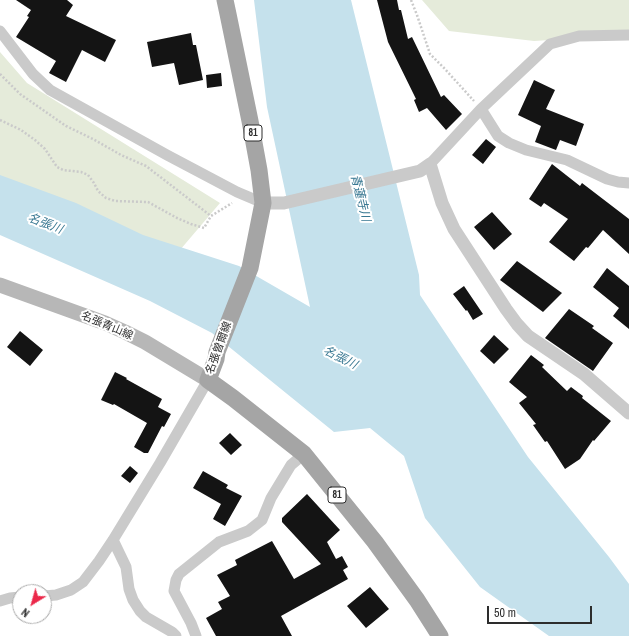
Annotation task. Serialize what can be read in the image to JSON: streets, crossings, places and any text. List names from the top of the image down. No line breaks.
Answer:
{"streets":{"main road":["81","名張青山線","名張曽爾線"]},"crossings":[["名張青山線","名張曽爾線"]],"water":["青蓮寺川","名張川"],"scale_bar":"50 m","north":"bottom left"}
